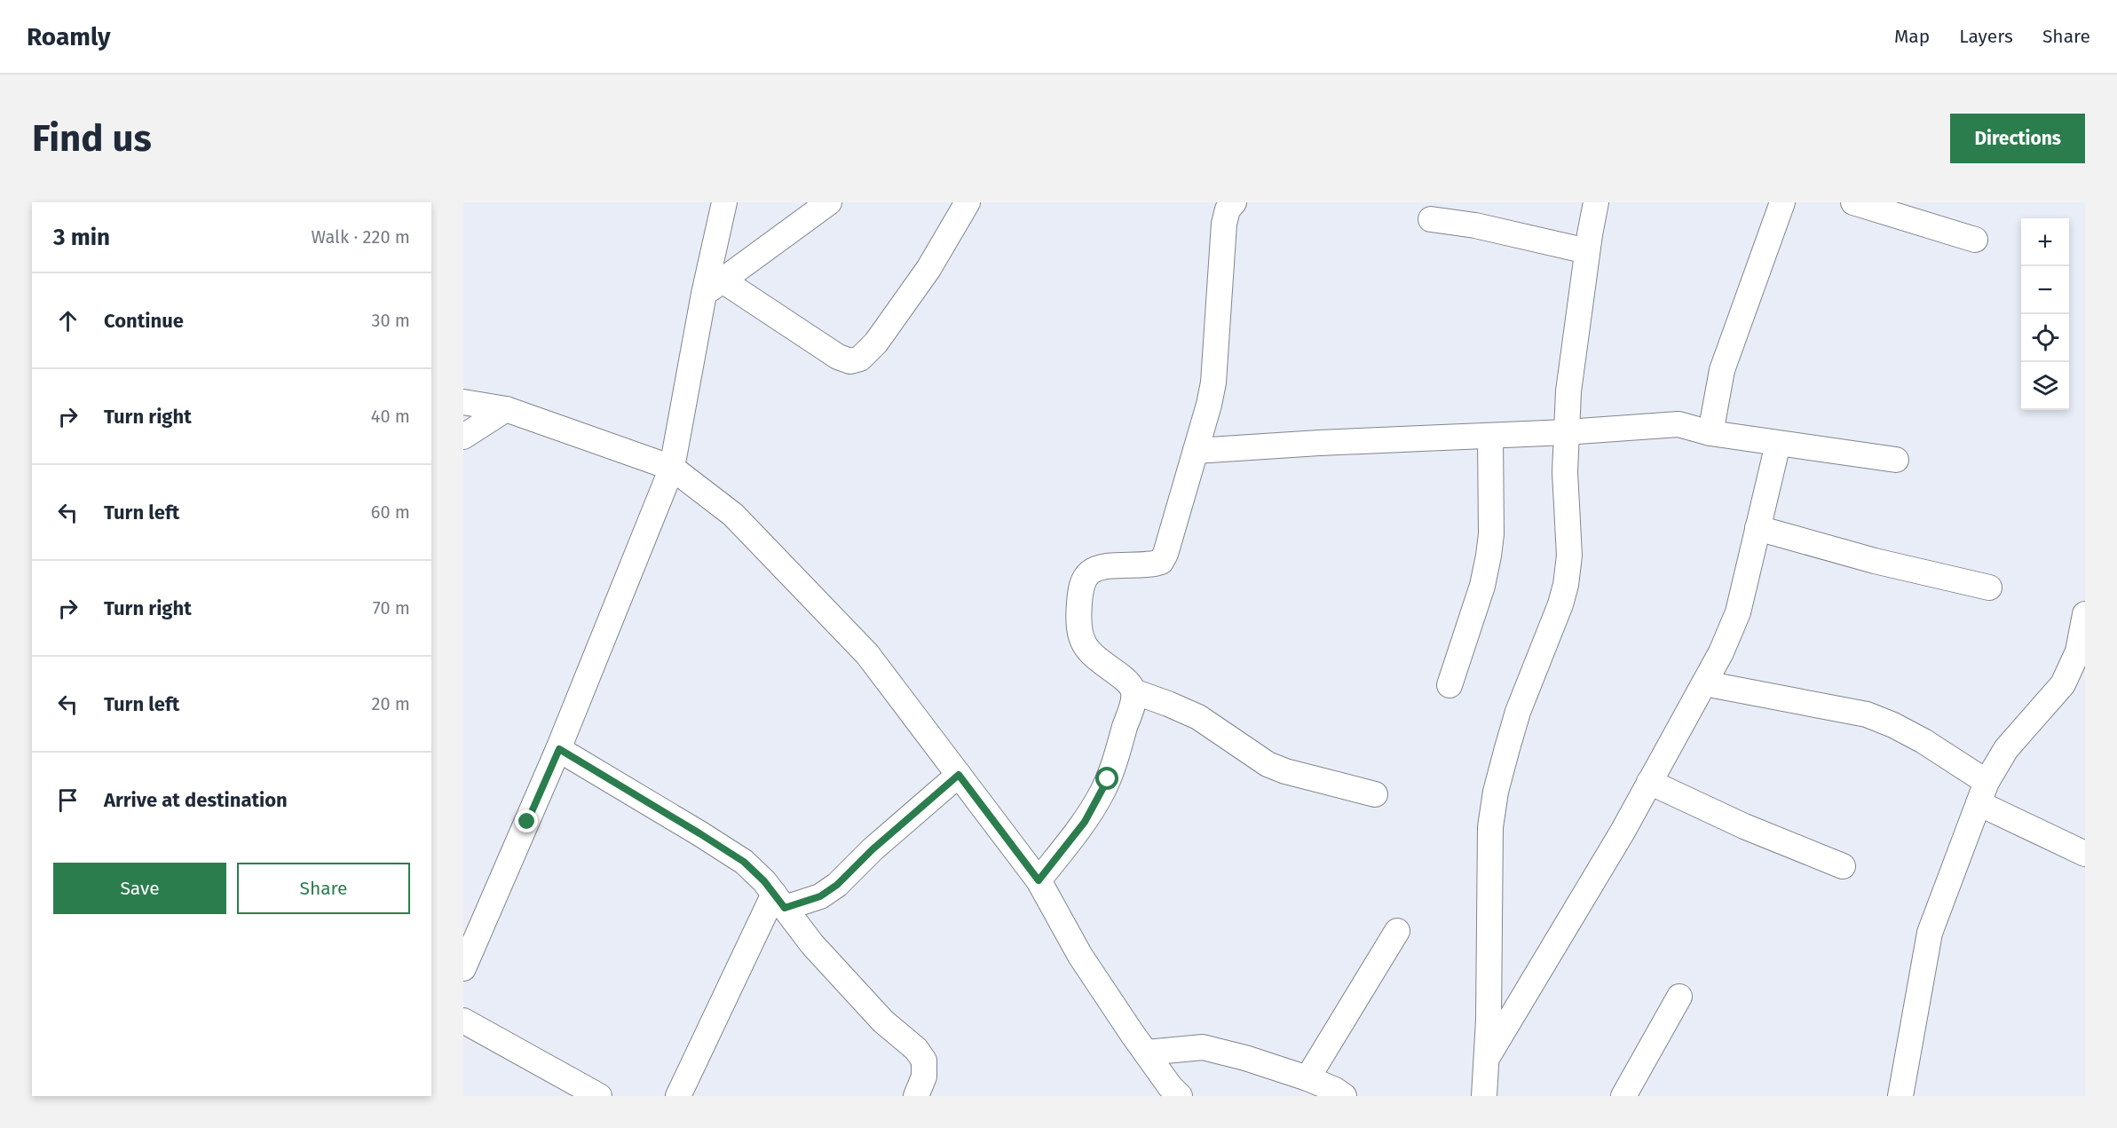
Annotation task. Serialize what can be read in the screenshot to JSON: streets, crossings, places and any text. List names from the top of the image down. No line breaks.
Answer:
{"page":{"header":"Roamly","nav":["Map","Layers","Share"],"buttons":["Directions",["Save","Share"]],"title":"Find us","heading":["3 min","Walk · 220 m"],"map_buttons":["+","−"],"list":[["Continue","30 m"],["Turn right","40 m"],["Turn left","60 m"],["Turn right","70 m"],["Turn left","20 m"],"Arrive at destination"]}}
